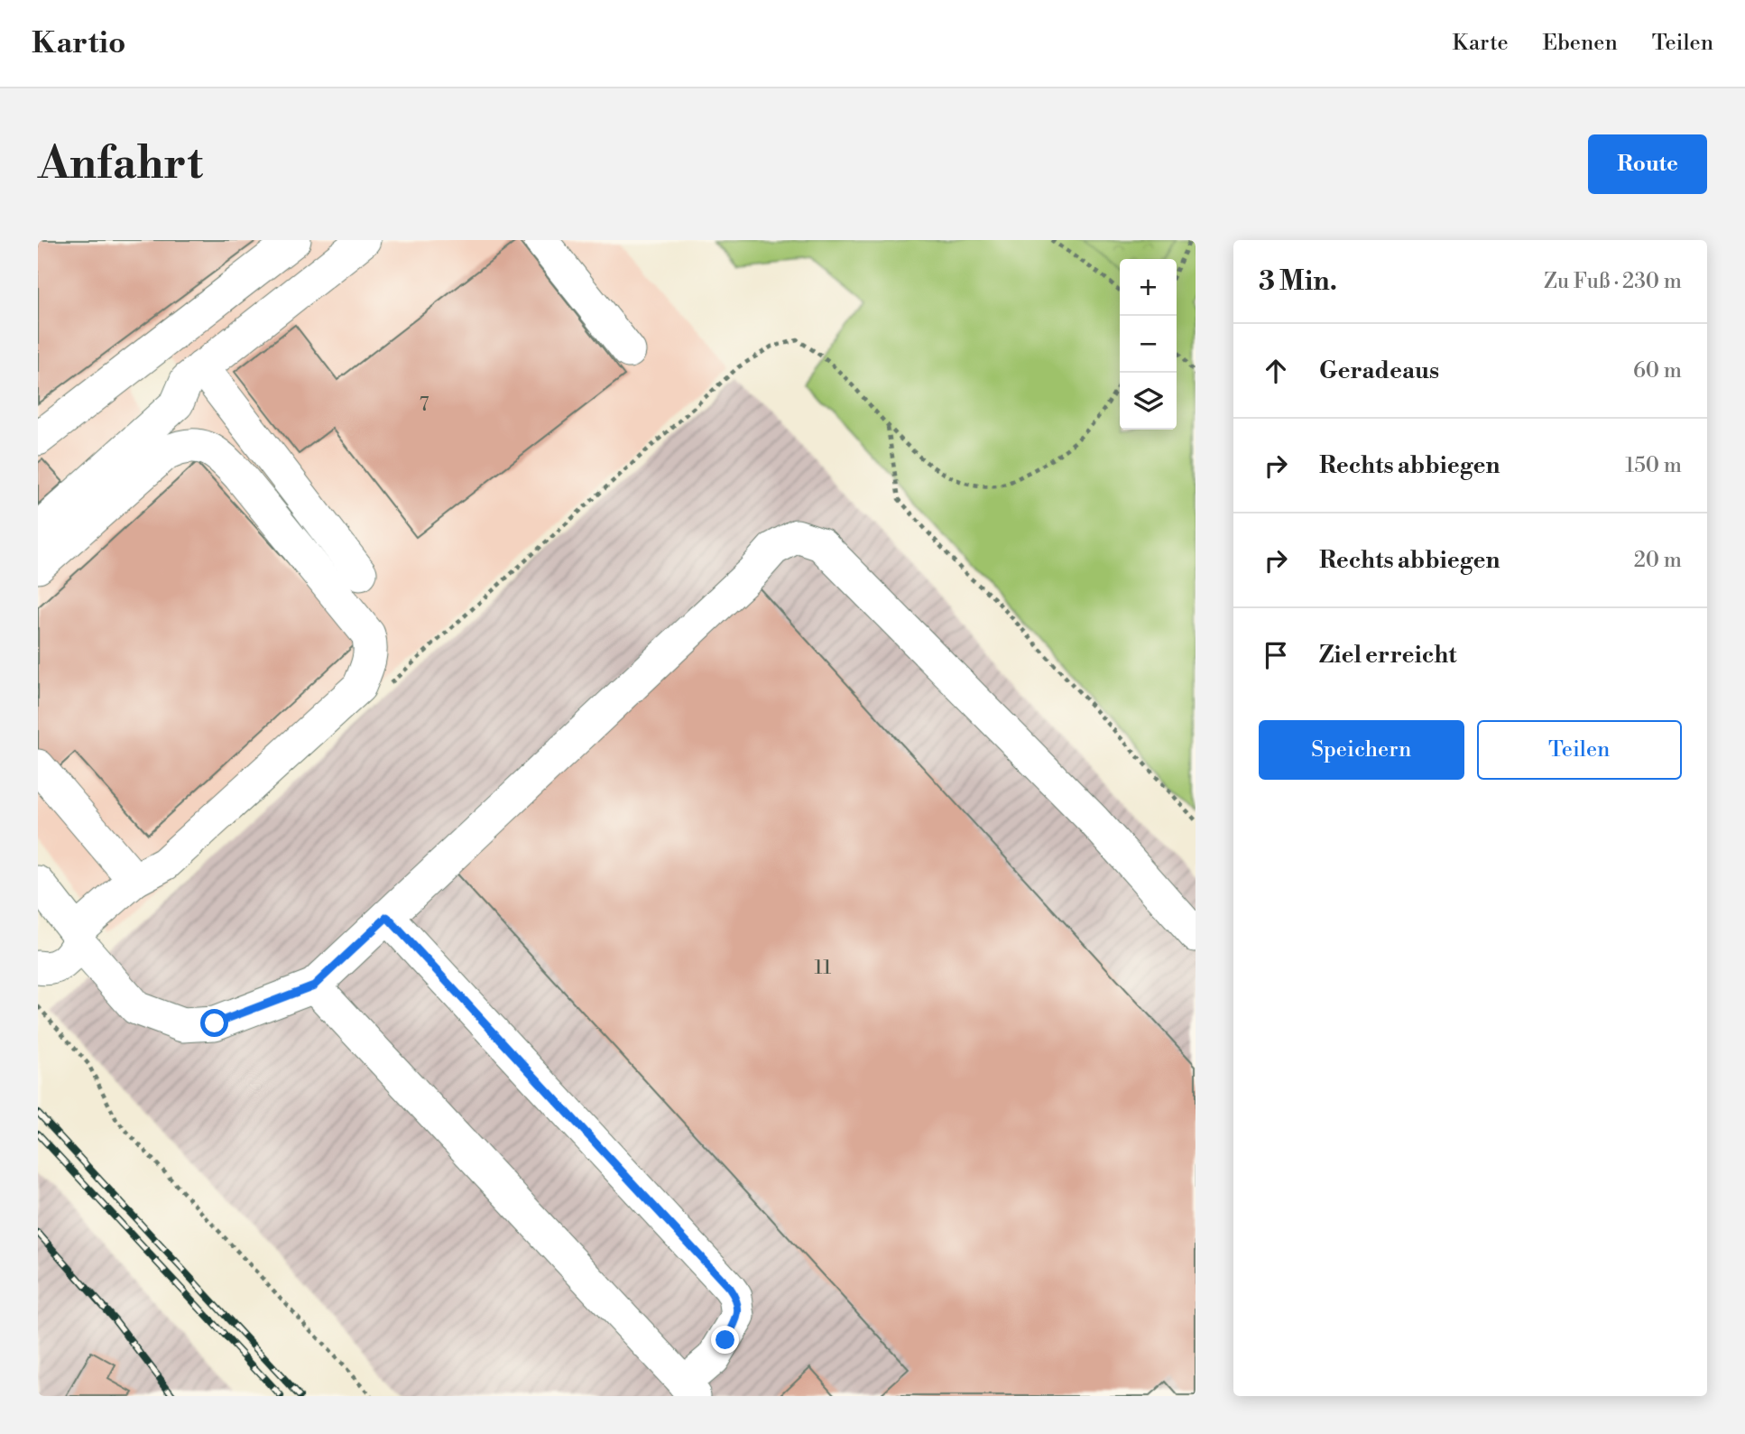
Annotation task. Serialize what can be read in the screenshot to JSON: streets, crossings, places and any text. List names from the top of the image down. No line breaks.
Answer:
{"house_numbers":["7","11"],"page":{"header":"Kartio","nav":["Karte","Ebenen","Teilen"],"buttons":["Route",["Speichern","Teilen"]],"title":"Anfahrt","heading":["3 Min.","Zu Fuß · 230 m"],"map_buttons":["+","−"],"list":[["Geradeaus","60 m"],["Rechts abbiegen","150 m"],["Rechts abbiegen","20 m"],"Ziel erreicht"]}}
